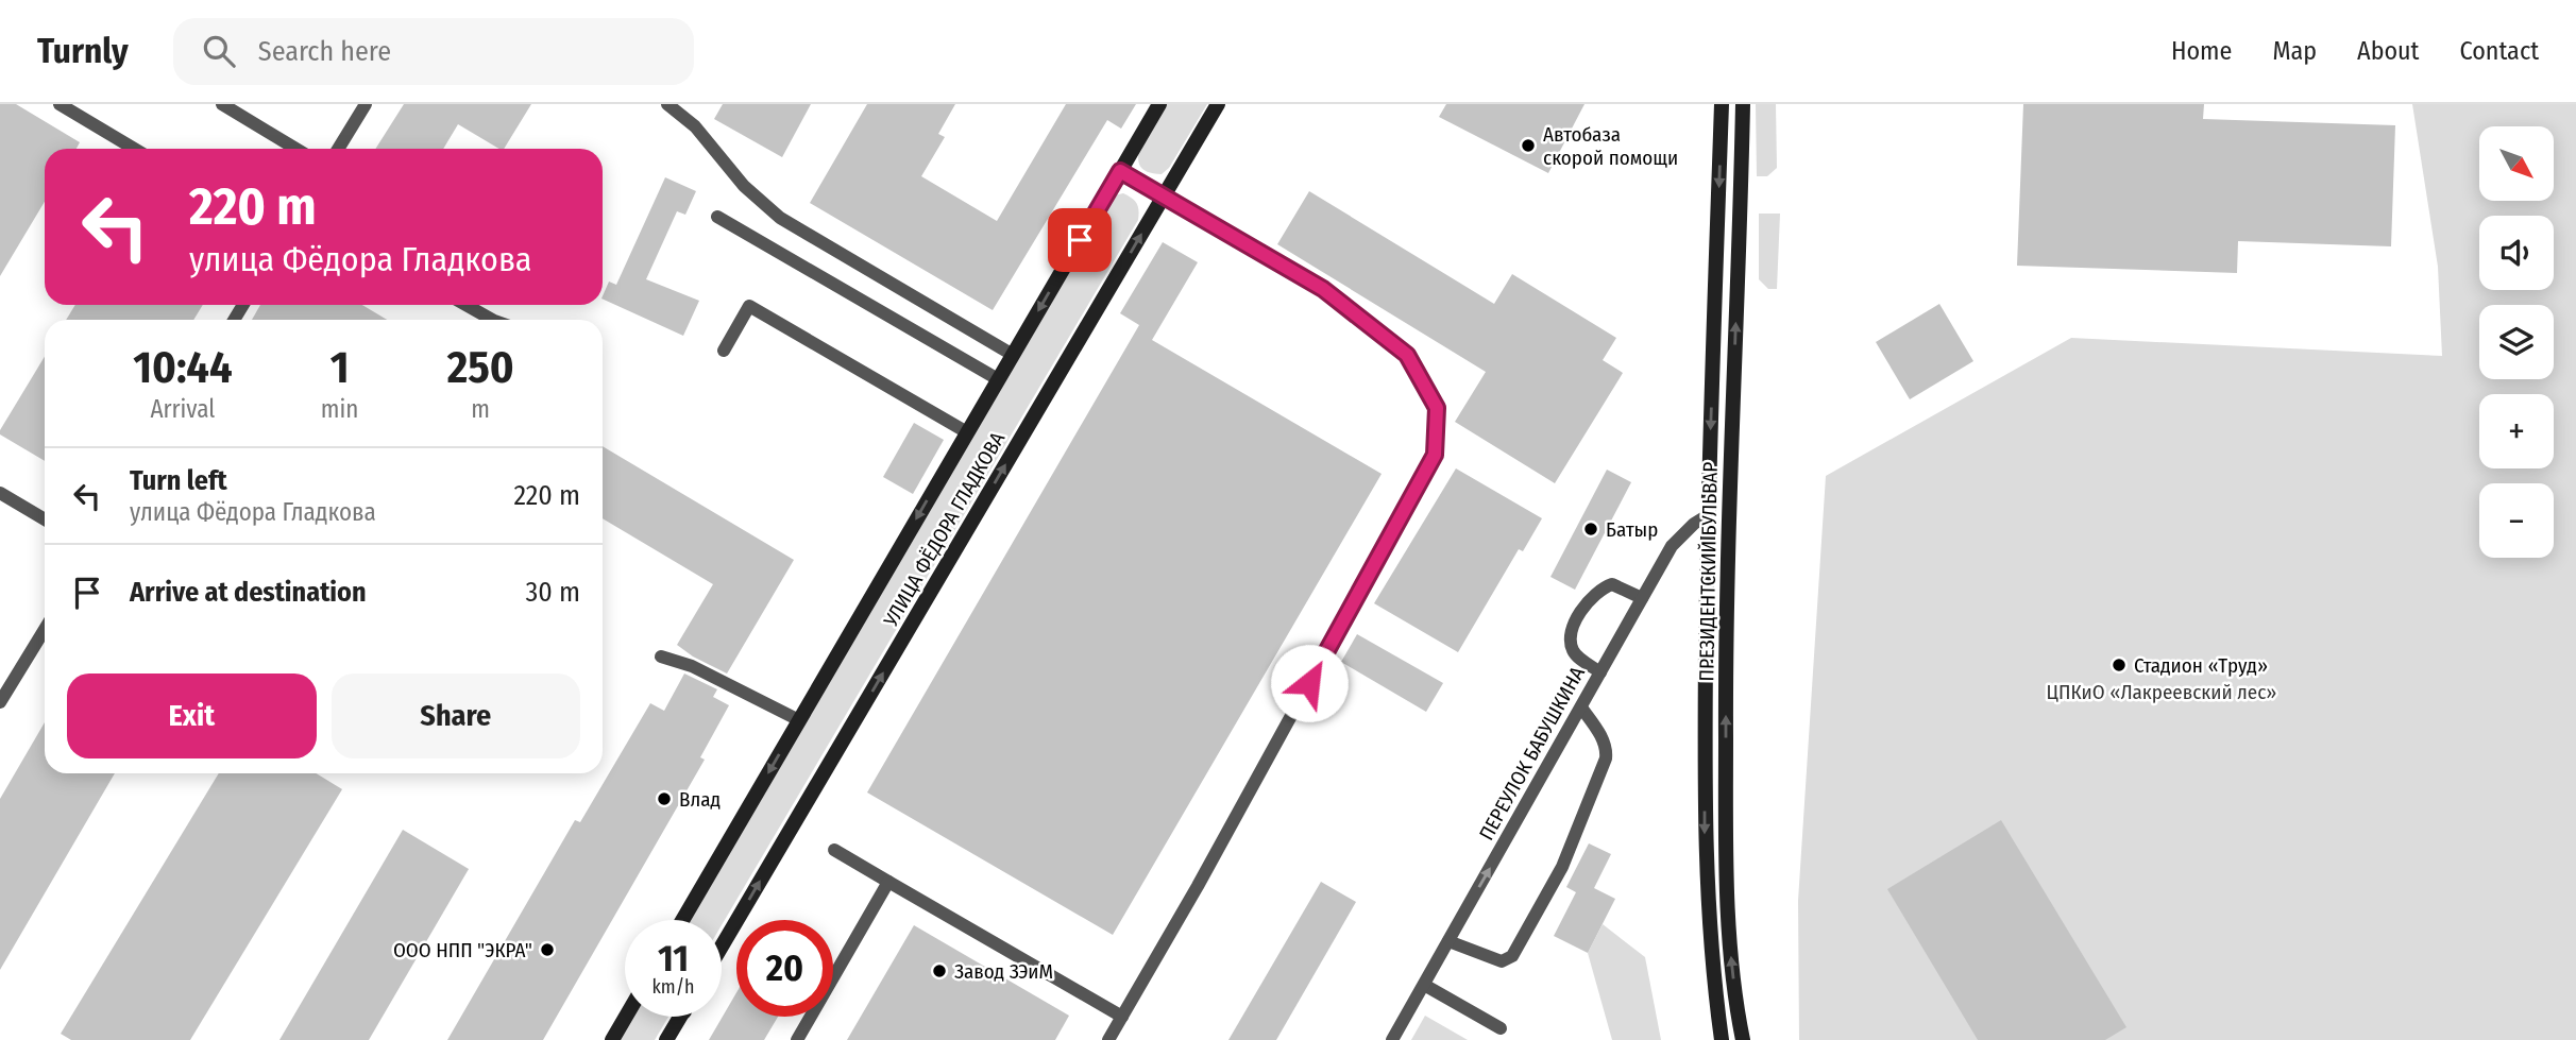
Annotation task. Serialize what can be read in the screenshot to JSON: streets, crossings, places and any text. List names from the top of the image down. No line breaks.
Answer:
{"streets":{"main road":["УЛИЦА ФЁДОРА ГЛАДКОВА","ПРЕЗИДЕНТСКИЙ БУЛЬВАР","ПЕРЕУЛОК БАБУШКИНА"]},"crossings":[["ПРЕЗИДЕНТСКИЙ БУЛЬВАР","ПЕРЕУЛОК БАБУШКИНА"]],"one_way":["ПЕРЕУЛОК БАБУШКИНА"],"parks":["ЦПКиО «Лакреевский лес»"],"places":["Автобаза скорой помощи","Батыр","Стадион «Труд»","Влад","ООО НПП \"ЭКРА\"","Завод ЗЭиМ"],"north":"bottom right","page":{"header":"Turnly","search":"Search here","nav":["Home","Map","About","Contact"],"map_buttons":["+","−"],"turn":["220 m","улица Фёдора Гладкова"],"eta":["10:44","Arrival","1","min","250","m"],"list":[{"name":"Turn left","note":"улица Фёдора Гладкова","value":"220 m"},{"name":"Arrive at destination","value":"30 m"}],"buttons":["Exit","Share"],"speed":"11 km/h","limit":"20"}}
